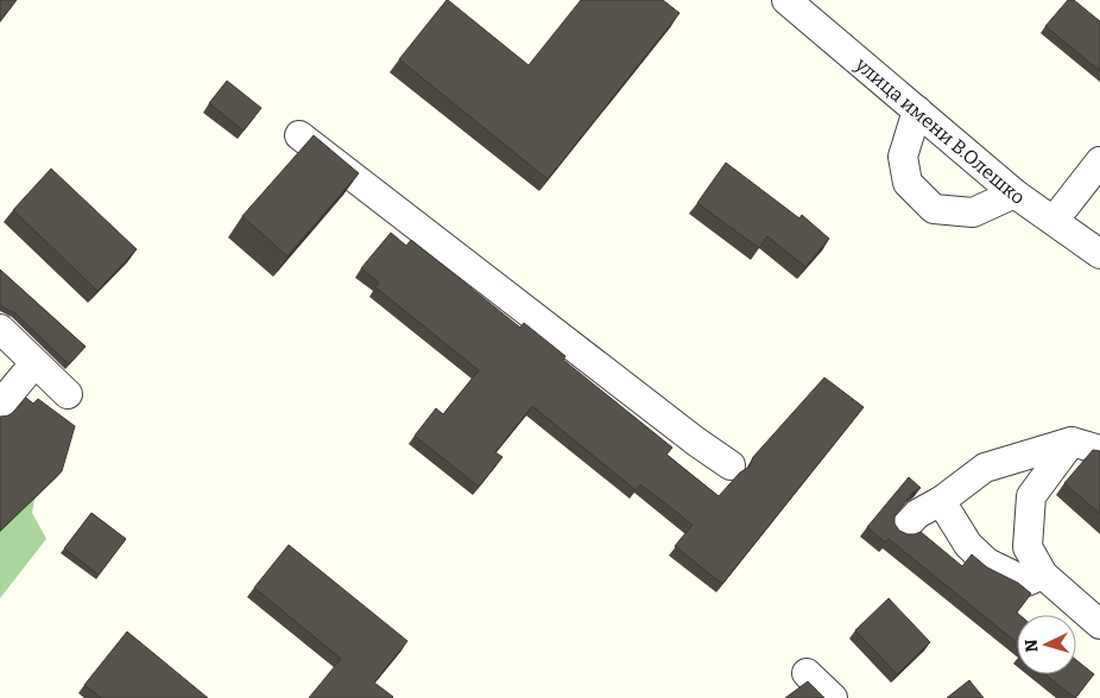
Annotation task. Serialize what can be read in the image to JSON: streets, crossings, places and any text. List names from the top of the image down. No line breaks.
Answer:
{"streets":{"street":["улица имени В.Олешко"]},"north":"left"}
